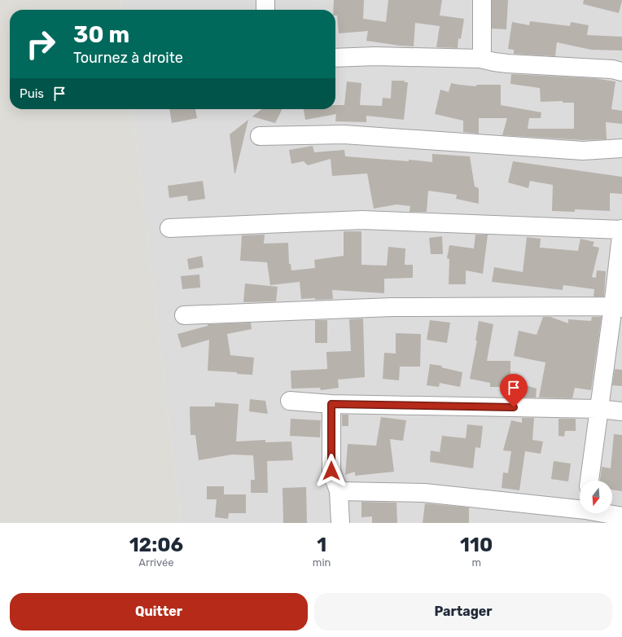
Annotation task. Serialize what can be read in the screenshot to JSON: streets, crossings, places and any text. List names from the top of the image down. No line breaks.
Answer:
{"north":"bottom","page":{"turn":["30 m","Tournez à droite"],"then":"Puis","eta":["12:06","Arrivée","1","min","110","m"],"buttons":["Quitter","Partager"]}}
